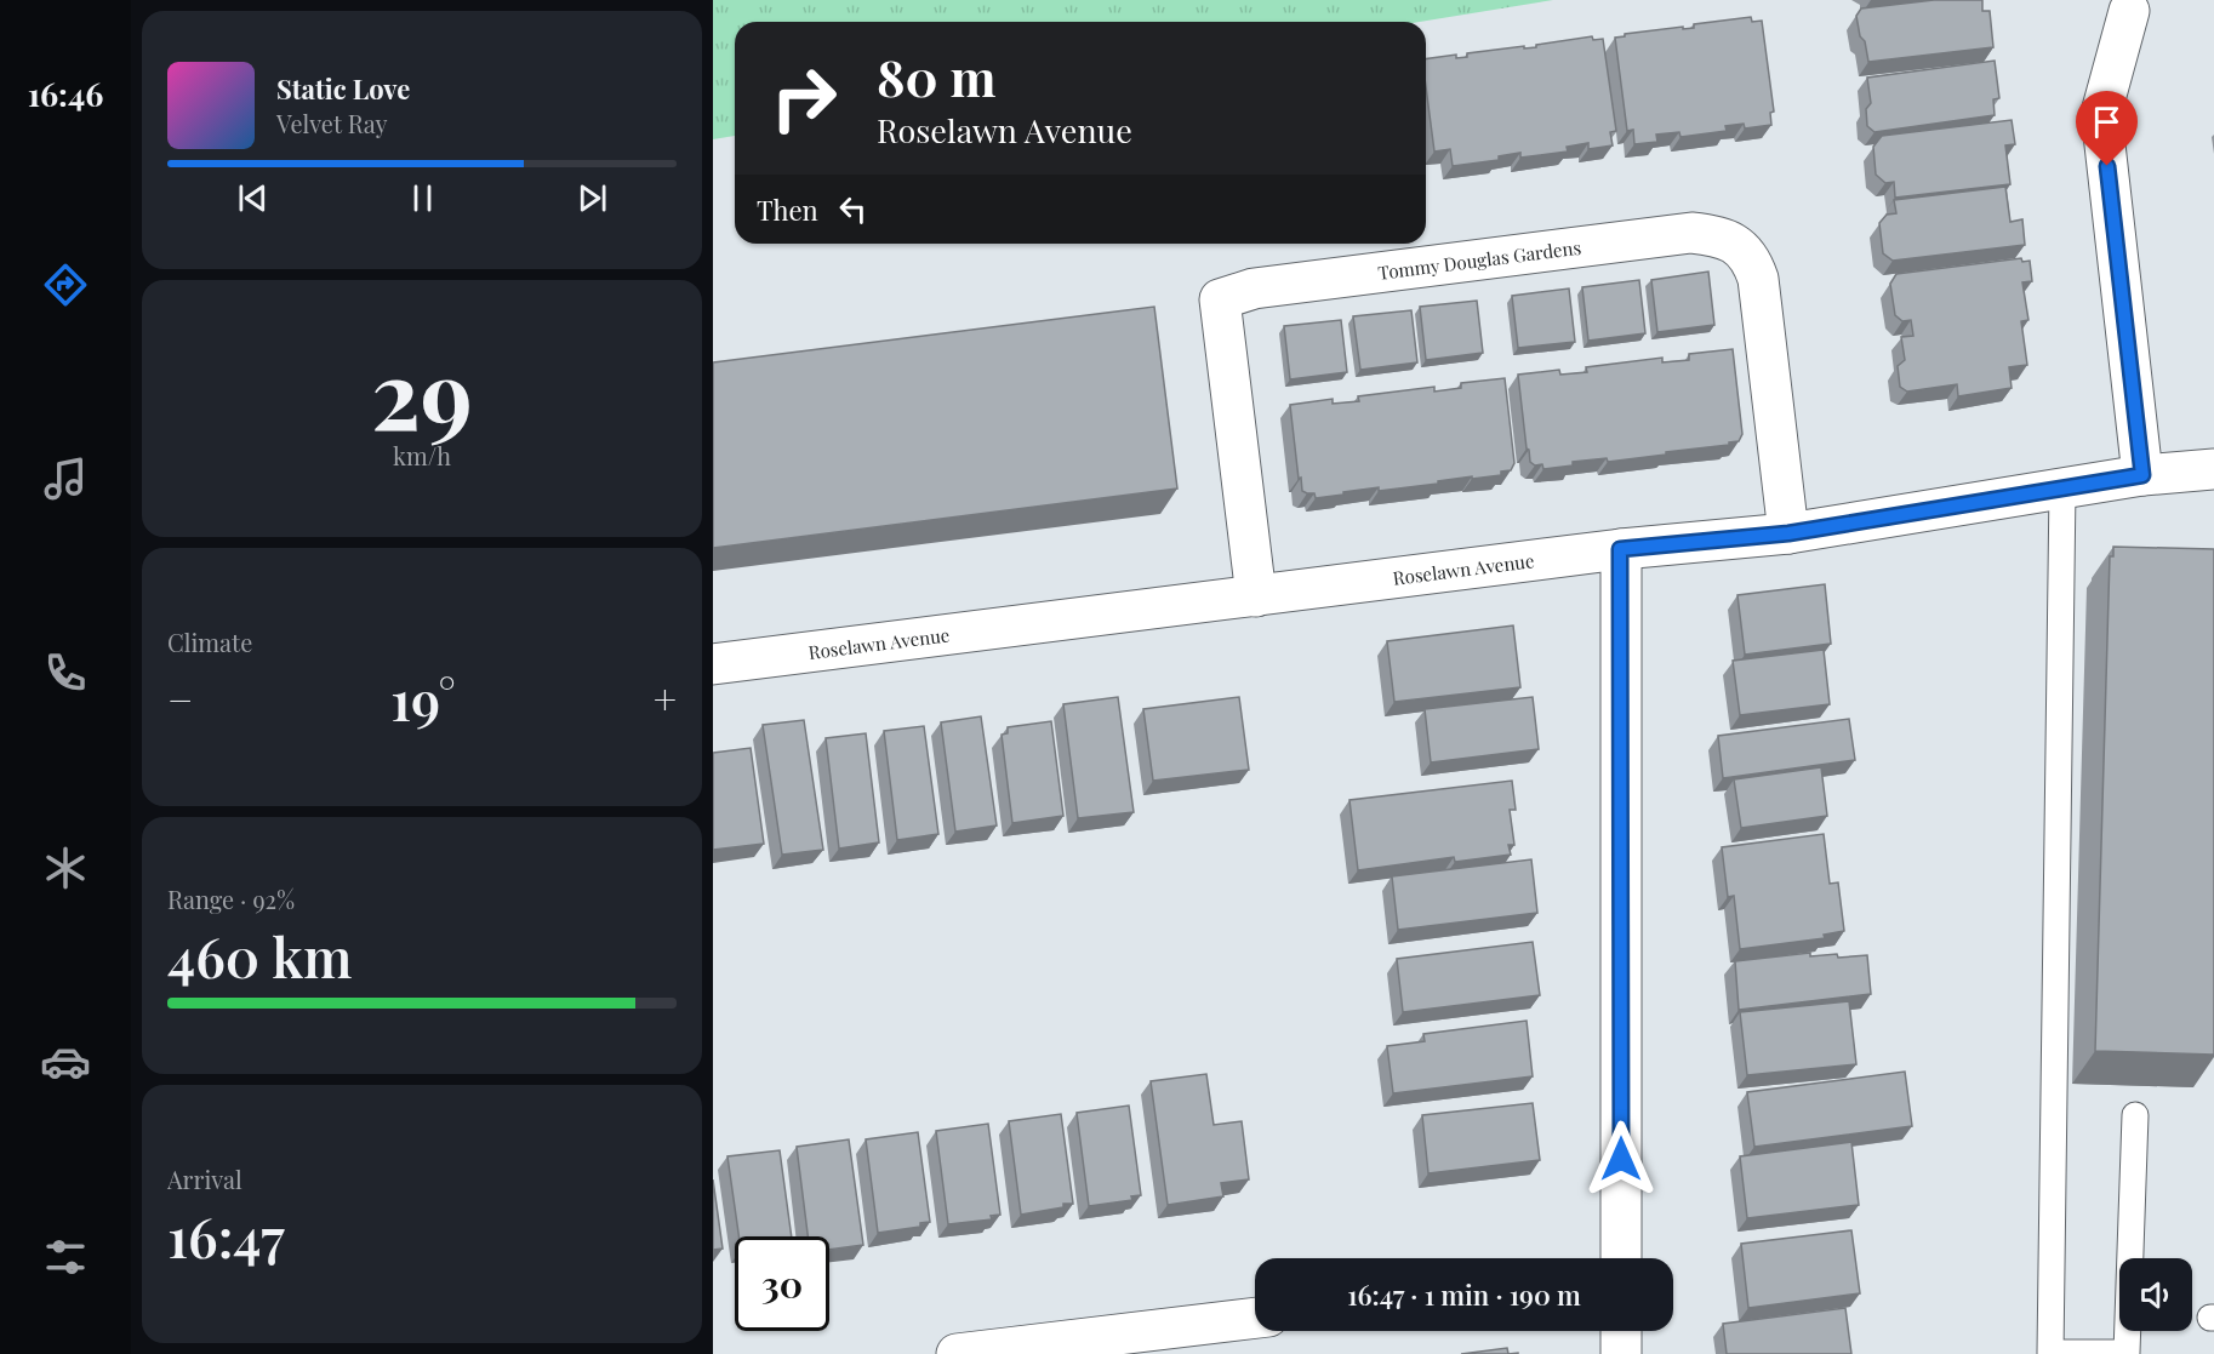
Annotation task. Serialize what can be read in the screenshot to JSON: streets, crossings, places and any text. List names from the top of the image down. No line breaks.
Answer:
{"streets":{"street":["Tommy Douglas Gardens","Roselawn Avenue"]},"crossings":[["Tommy Douglas Gardens","Roselawn Avenue"]],"page":{"tabs":"16:46","turn":["80 m","Roselawn Avenue"],"song":["Static Love","Velvet Ray"],"then":"Then","tile":[["29","km/h"],"Climate",["Range · 92%","460 km"],["Arrival","16:47"]],"heat":["−","19°","+"],"limit":"30","trip":"16:47 · 1 min · 190 m"}}
